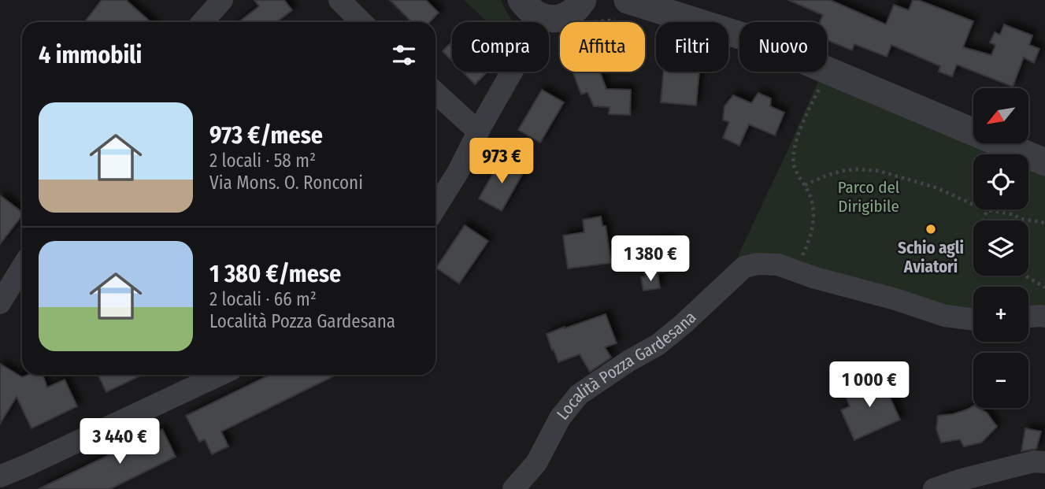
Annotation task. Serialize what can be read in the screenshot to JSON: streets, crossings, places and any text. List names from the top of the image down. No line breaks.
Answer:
{"streets":{"street":["Località Pozza Gardesana"]},"parks":["Parco del Dirigibile"],"places":["Schio agli Aviatori"],"north":"bottom left","page":{"chip":["Compra","Affitta","Filtri","Nuovo"],"heading":"4 immobili","map_buttons":["+","−"],"list":[{"name":"973 €/mese","note":"2 locali · 58 m² · Via Mons. O. Ronconi"},{"name":"1 380 €/mese","note":"2 locali · 66 m² · Località Pozza Gardesana"}],"price":["973 €","1 380 €","1 000 €","3 440 €"]}}
